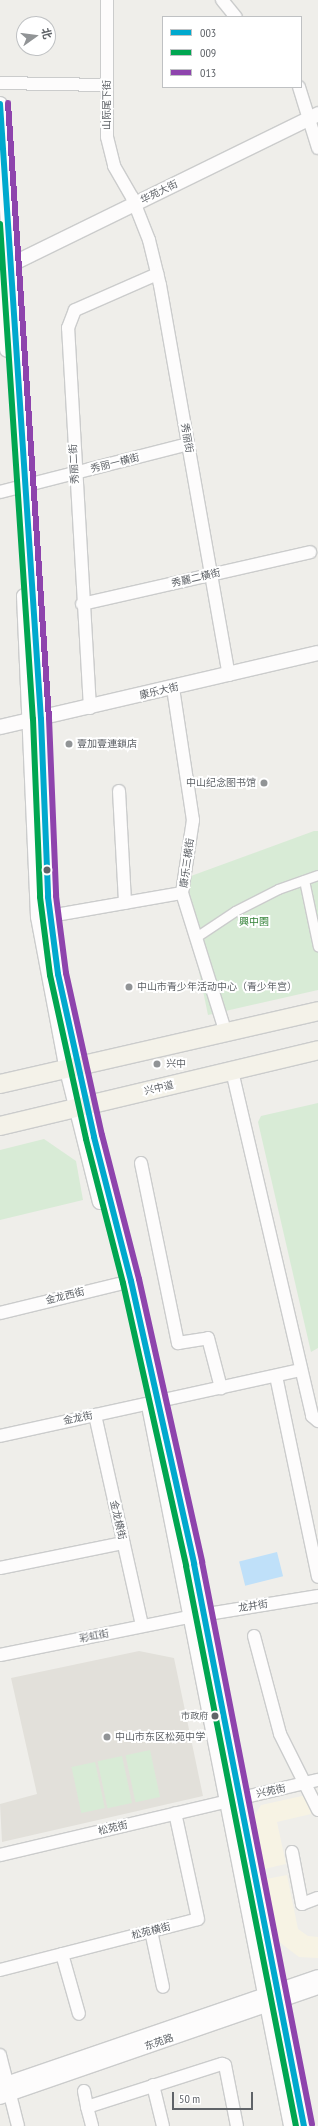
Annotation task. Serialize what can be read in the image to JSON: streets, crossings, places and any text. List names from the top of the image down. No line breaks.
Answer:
{"streets":{"main road":["兴中道"],"street":["山际尾下街","华苑大街","秀丽街","秀丽一横街","秀丽二街","秀麗二橫街","康乐大街","康乐三横街","金龙西街","金龙街","金龙横街","龙井街","彩虹街","兴苑街","松苑街","松苑横街","东苑路"]},"crossings":[["山际尾下街","华苑大街"],["山际尾下街","秀丽街"],["华苑大街","秀丽街"],["秀丽街","秀丽一横街"],["秀丽街","秀丽二街"],["秀丽街","秀麗二橫街"],["秀丽街","康乐大街"],["秀丽一横街","秀丽二街"],["秀丽二街","秀麗二橫街"],["秀丽二街","康乐大街"],["康乐大街","康乐三横街"],["金龙街","金龙横街"],["金龙横街","彩虹街"],["龙井街","彩虹街"],["兴苑街","松苑街"],["松苑街","松苑横街"]],"parks":["興中園"],"places":["壹加壹連鎖店","中山纪念图书馆","中山市青少年活动中心（青少年宫）","兴中","市政府","中山市东区松苑中学"],"lines":["transit line 013","transit line 003","transit line 009"],"legend":["003","009","013"],"scale_bar":"50 m","north":"right"}
